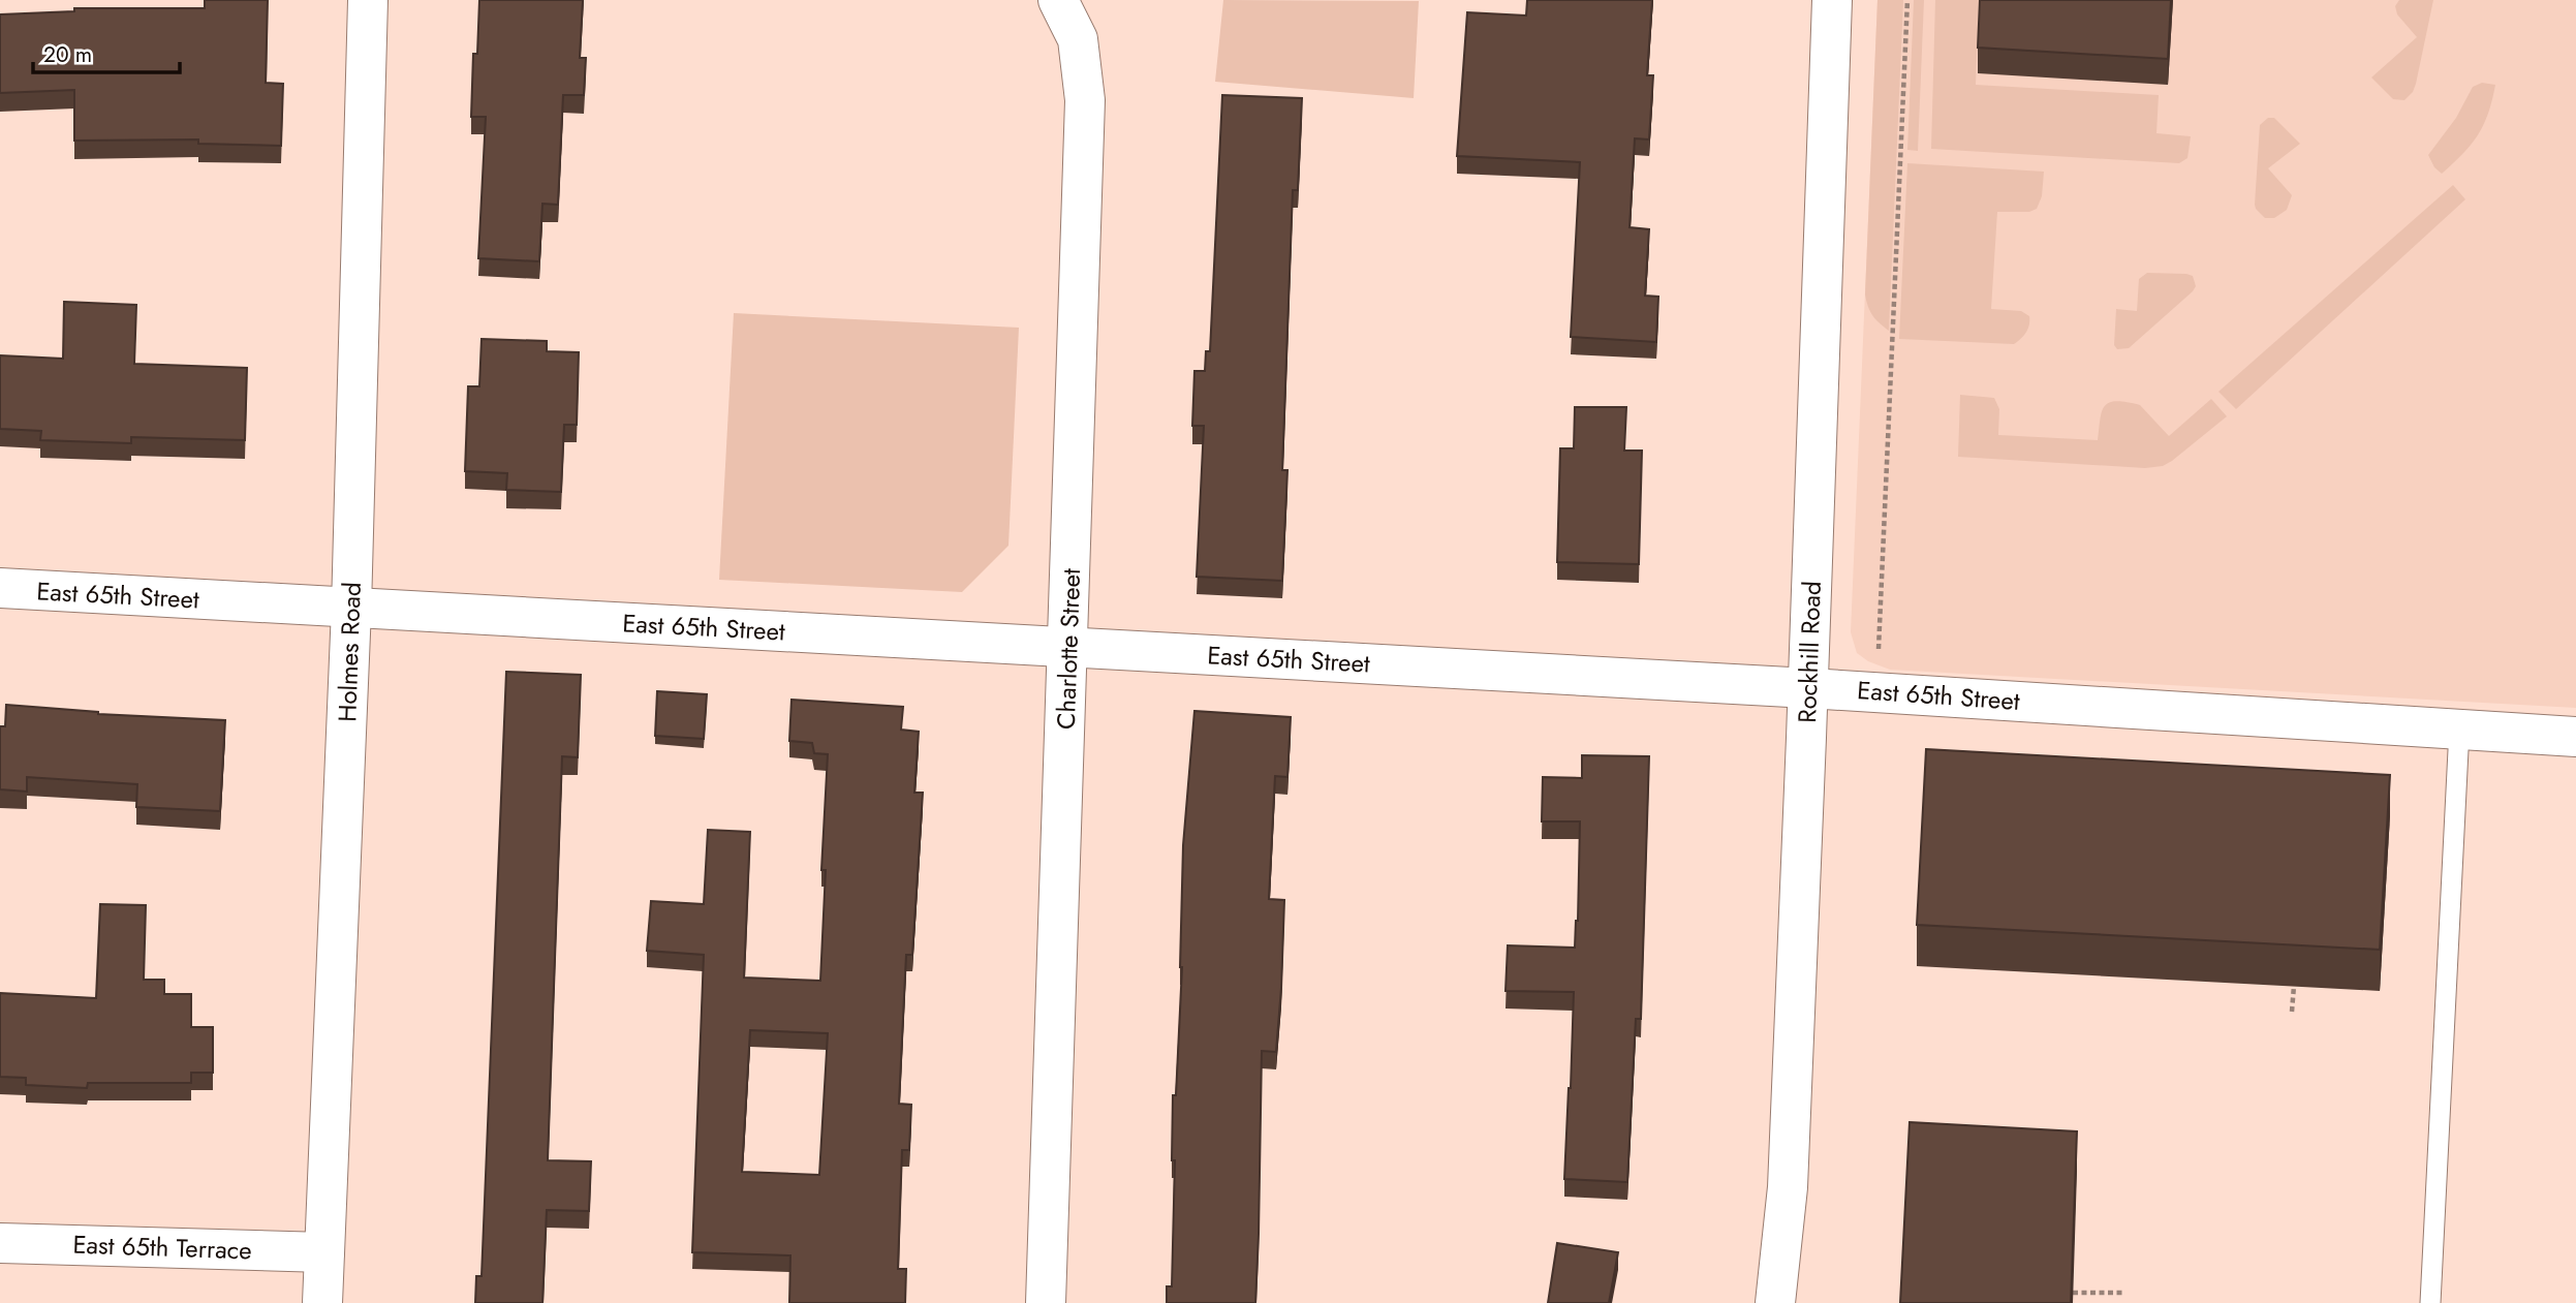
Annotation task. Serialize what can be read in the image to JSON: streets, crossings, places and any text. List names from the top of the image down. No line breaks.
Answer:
{"streets":{"street":["East 65th Street","Charlotte Street","Holmes Road","Rockhill Road","East 65th Terrace"]},"crossings":[["East 65th Street","Charlotte Street"],["East 65th Street","Holmes Road"],["East 65th Street","Rockhill Road"],["Holmes Road","East 65th Terrace"]],"scale_bar":"20 m"}
